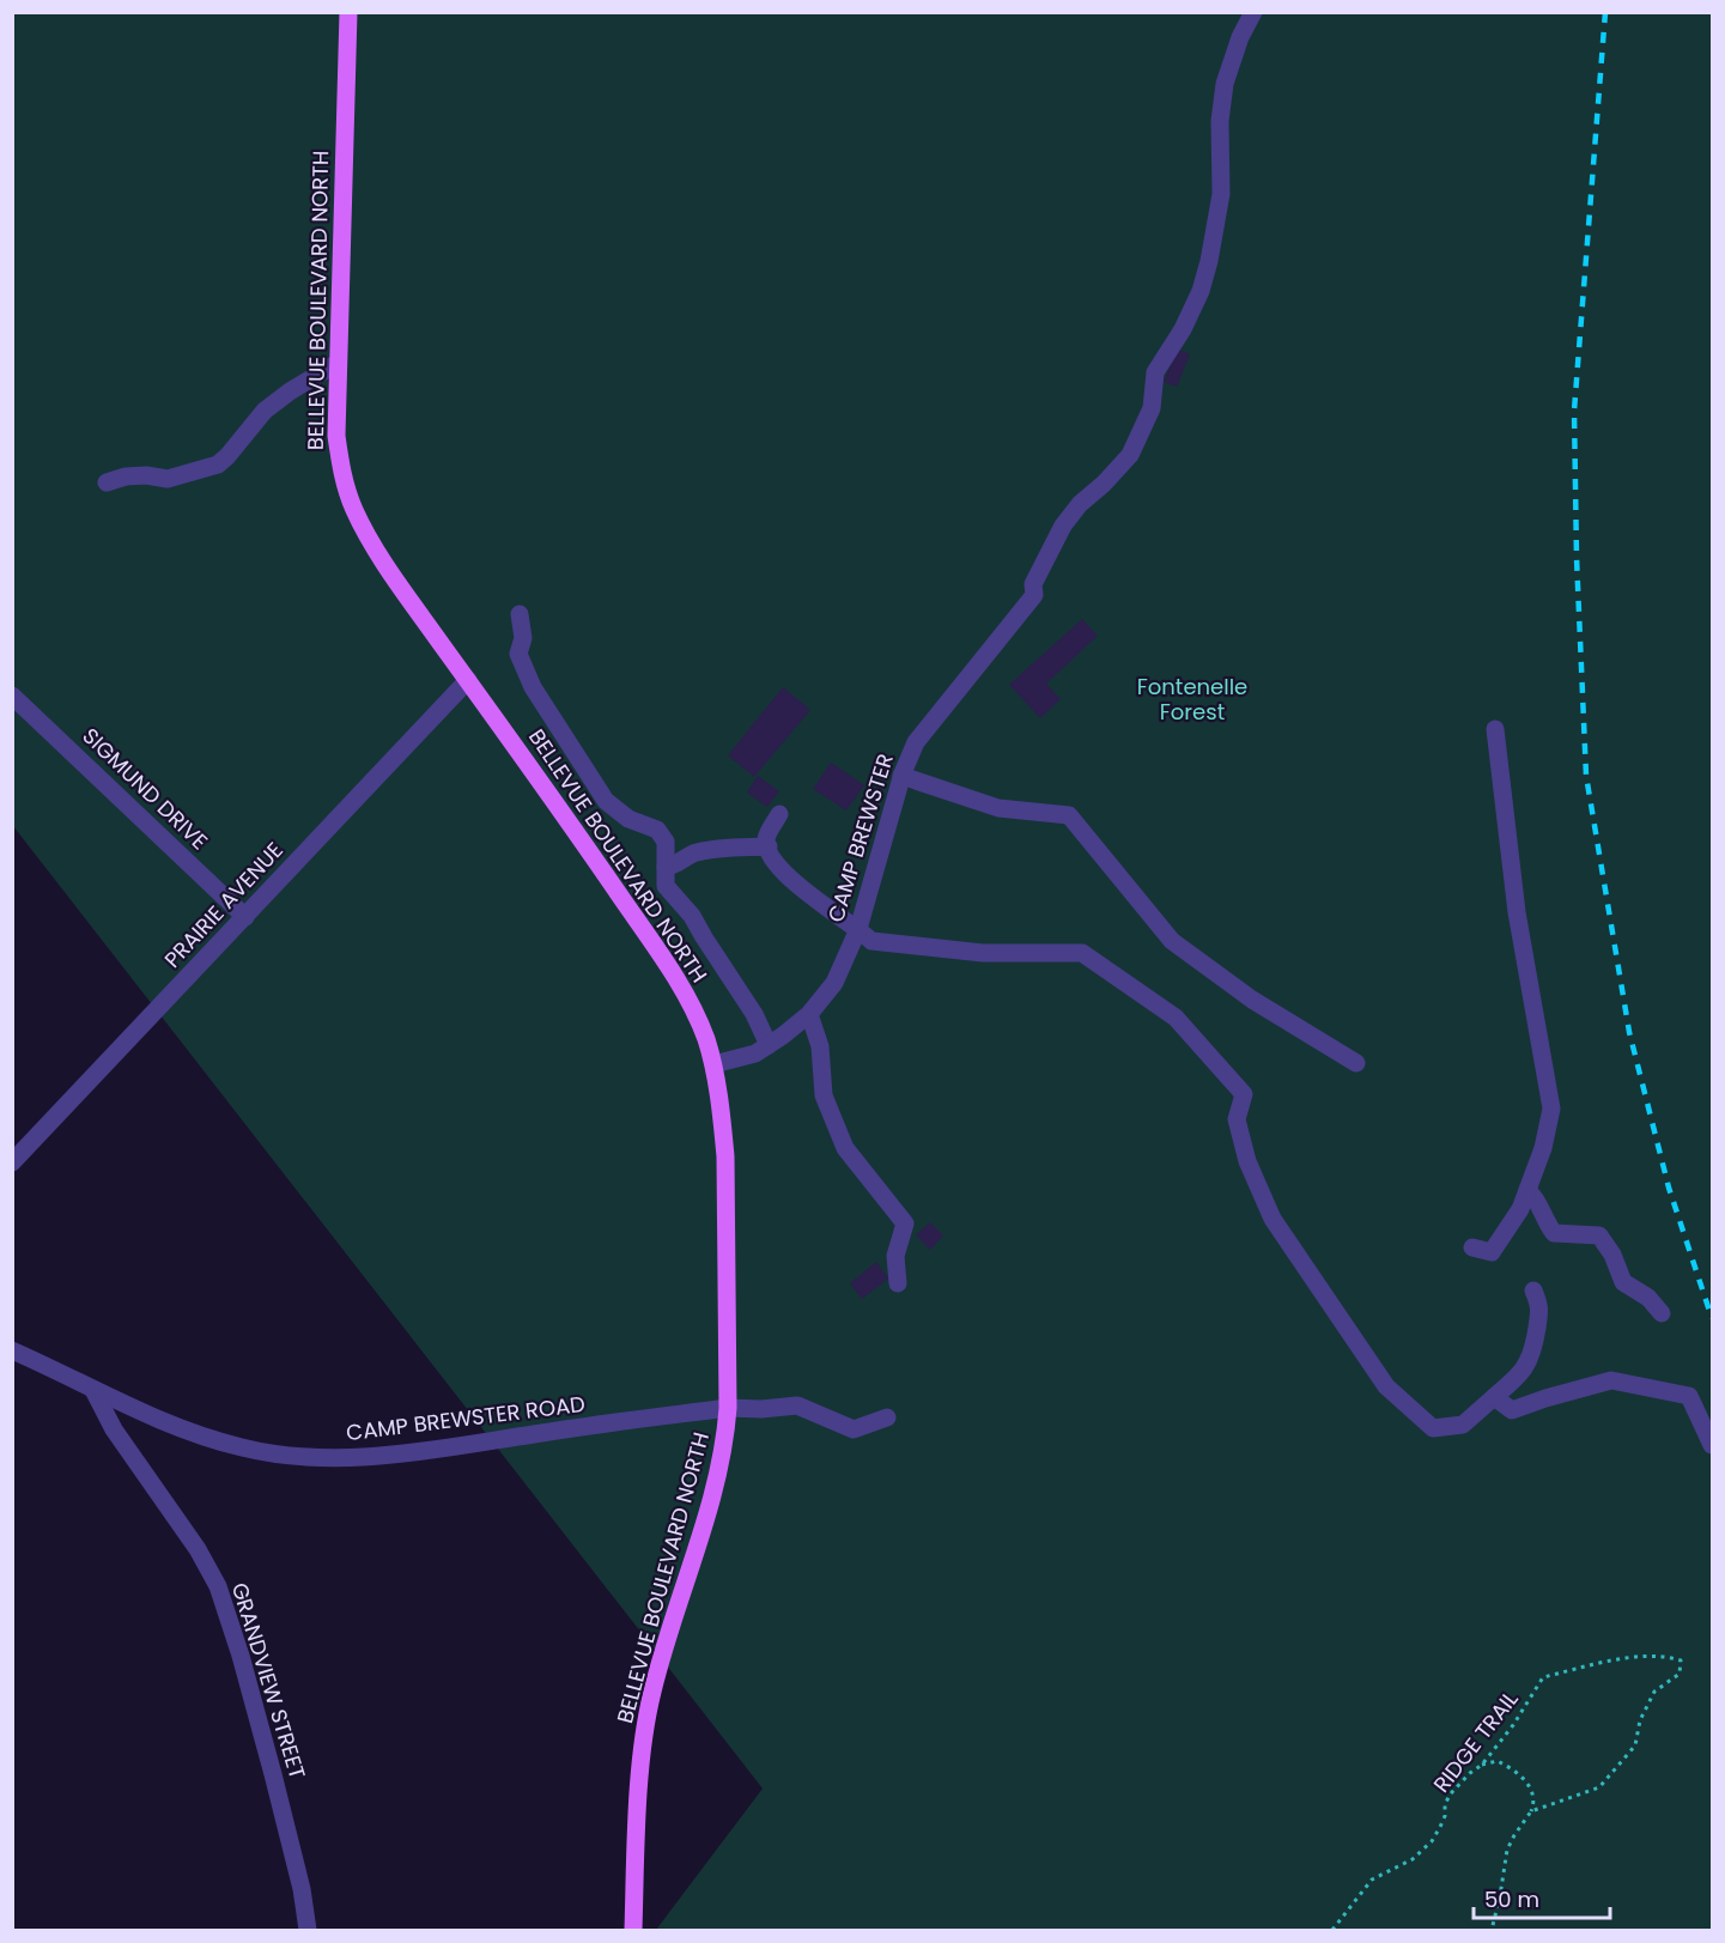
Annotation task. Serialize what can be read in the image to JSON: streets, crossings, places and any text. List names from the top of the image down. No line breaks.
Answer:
{"streets":{"main road":["BELLEVUE BOULEVARD NORTH"],"street":["SIGMUND DRIVE","CAMP BREWSTER","PRAIRIE AVENUE","CAMP BREWSTER ROAD","GRANDVIEW STREET"],"path":["RIDGE TRAIL"]},"crossings":[["BELLEVUE BOULEVARD NORTH","CAMP BREWSTER"],["BELLEVUE BOULEVARD NORTH","PRAIRIE AVENUE"],["BELLEVUE BOULEVARD NORTH","CAMP BREWSTER ROAD"],["SIGMUND DRIVE","PRAIRIE AVENUE"],["CAMP BREWSTER ROAD","GRANDVIEW STREET"]],"parks":["Fontenelle Forest"],"scale_bar":"50 m"}
